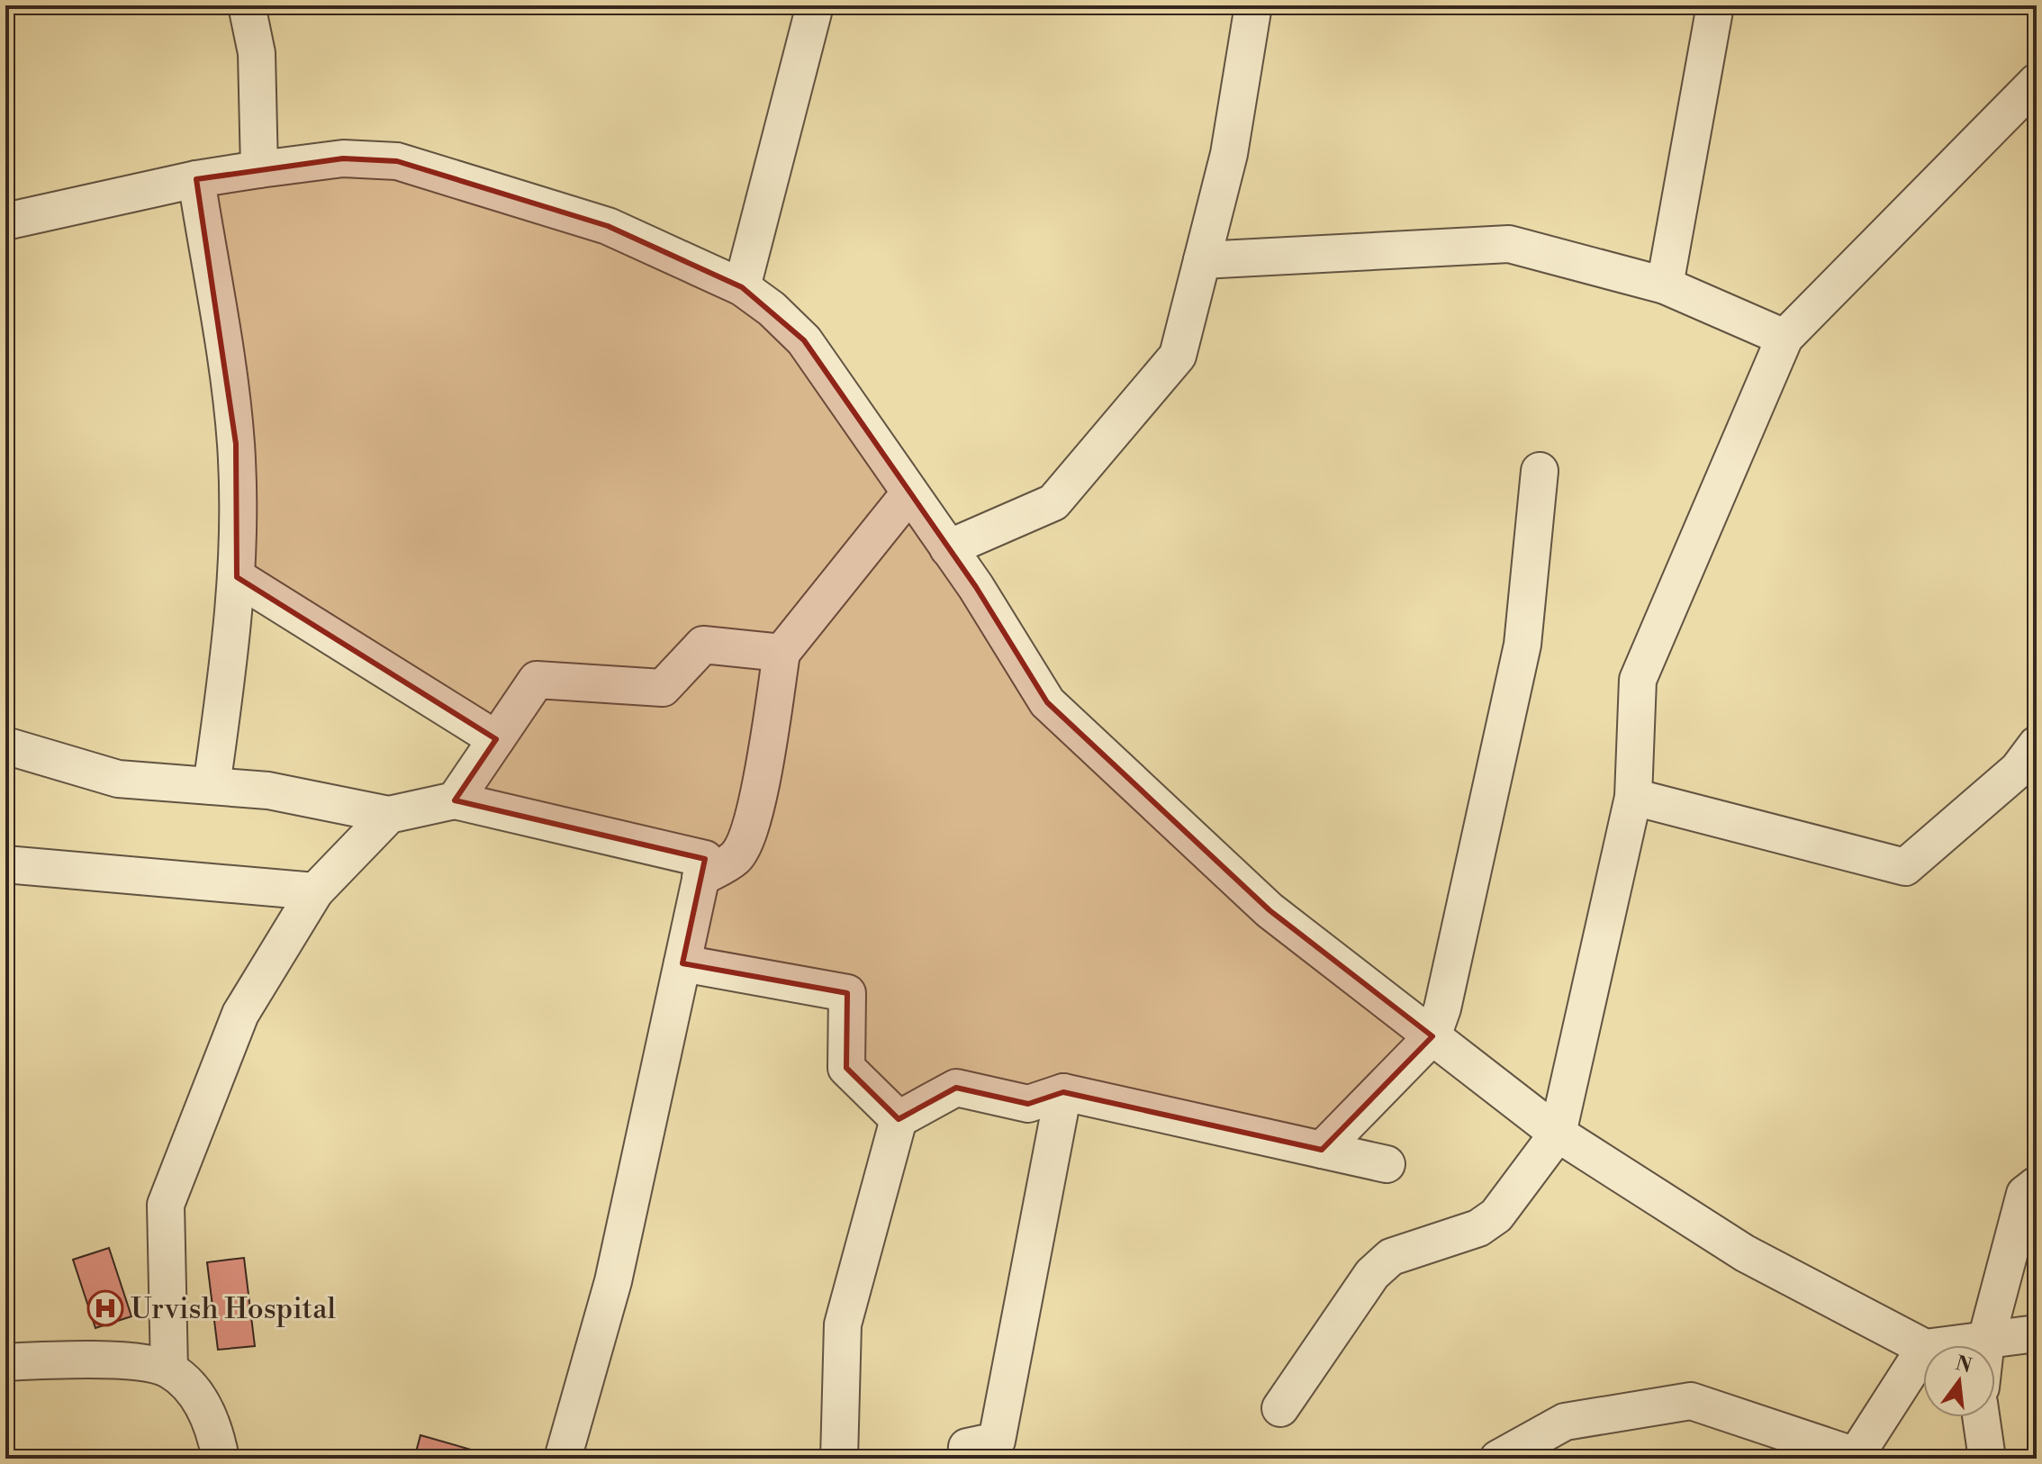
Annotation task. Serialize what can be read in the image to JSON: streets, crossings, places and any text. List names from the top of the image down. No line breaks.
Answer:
{"places":{"hospital":["Urvish Hospital"]},"north":"top"}
